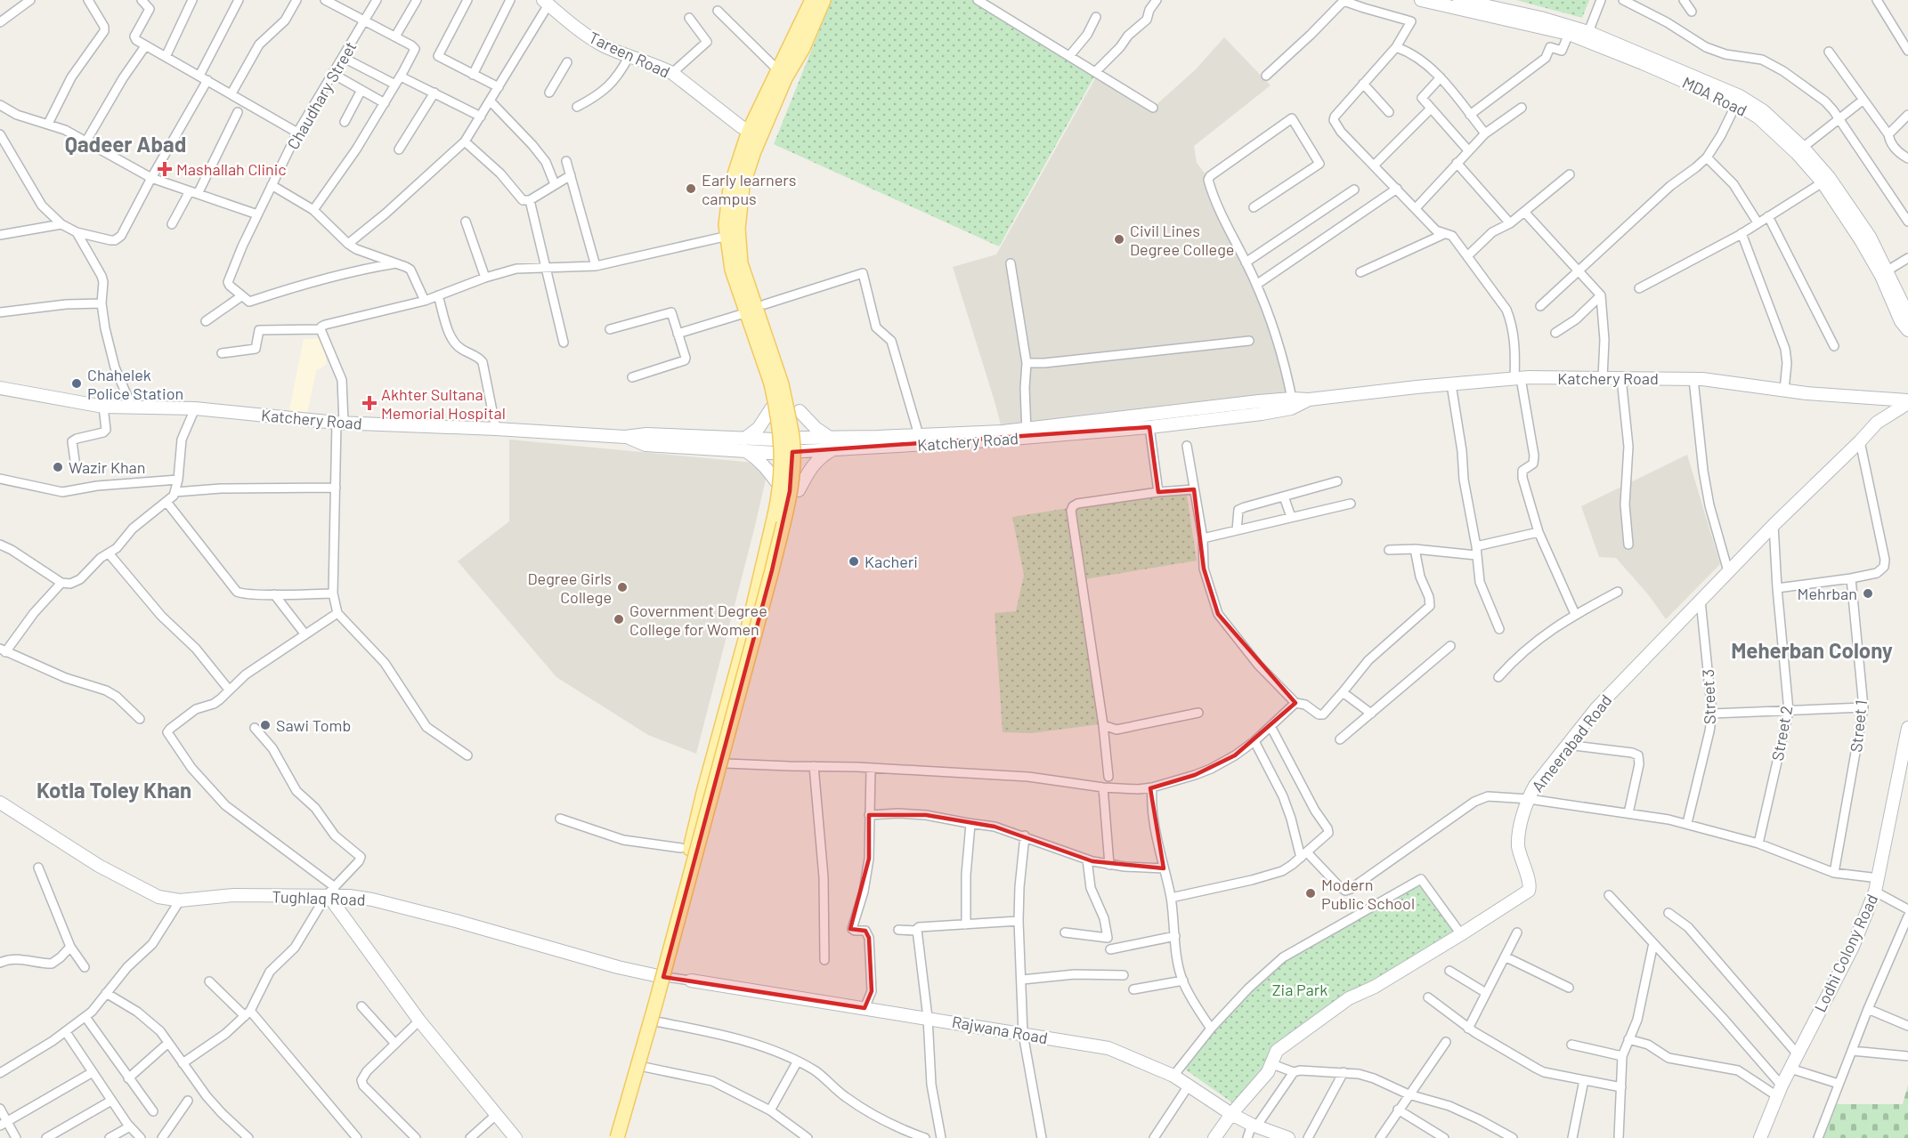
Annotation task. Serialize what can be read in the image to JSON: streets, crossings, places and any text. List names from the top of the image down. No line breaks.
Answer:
{"streets":{"main road":["Tareen Road","MDA Road","Katchery Road","Ameerabad Road","Tughlaq Road","Lodhi Colony Road","Rajwana Road"],"street":["Chaudhary Street","Street 3","Street 1","Street 2"]},"crossings":[["Katchery Road","Ameerabad Road"],["Street 3","Ameerabad Road"],["Street 2","Ameerabad Road"],["Ameerabad Road","Rajwana Road"]],"districts":["Qadeer Abad","Meherban Colony","Kotla Toley Khan"],"parks":["Zia Park"],"places":{"health":["Mashallah Clinic","Akhter Sultana Memorial Hospital"],"other":["Early learners campus","Civil Lines Degree College","Chahelek Police Station","Wazir Khan","Kacheri","Degree Girls College","Mehrban","Government Degree College for Women","Sawi Tomb","Modern Public School"]}}
